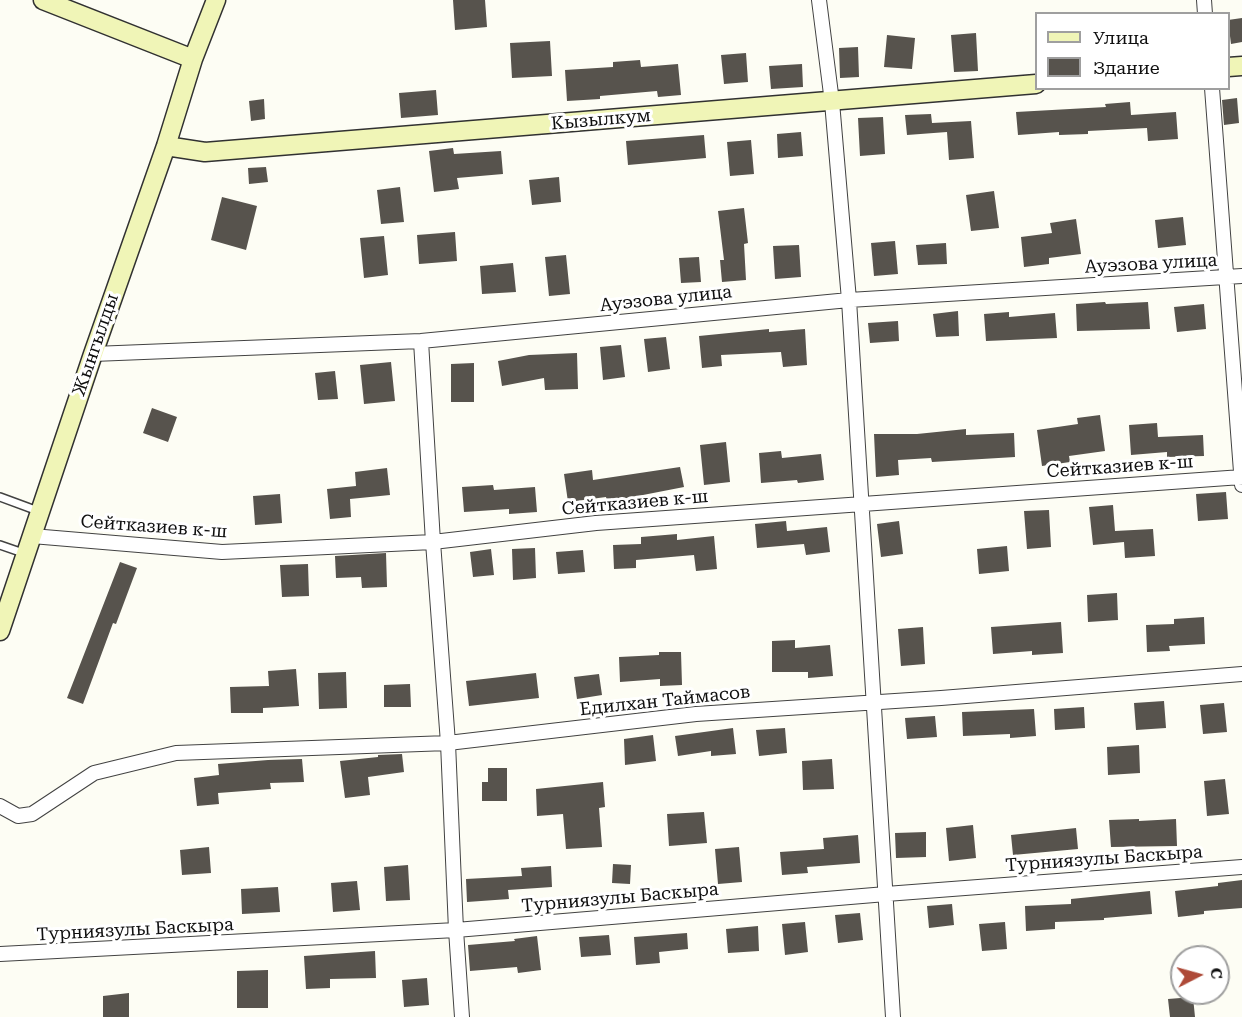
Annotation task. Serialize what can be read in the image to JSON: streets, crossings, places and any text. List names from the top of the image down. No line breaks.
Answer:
{"streets":{"street":["Кызылкум","Ауэзова улица","Жынгылды","Сейтказиев к-ш","Едилхан Таймасов","Турниязулы Баскыра"]},"crossings":[["Кызылкум","Жынгылды"],["Ауэзова улица","Жынгылды"],["Жынгылды","Сейтказиев к-ш"]],"legend":["Улица","Здание"],"north":"right"}
